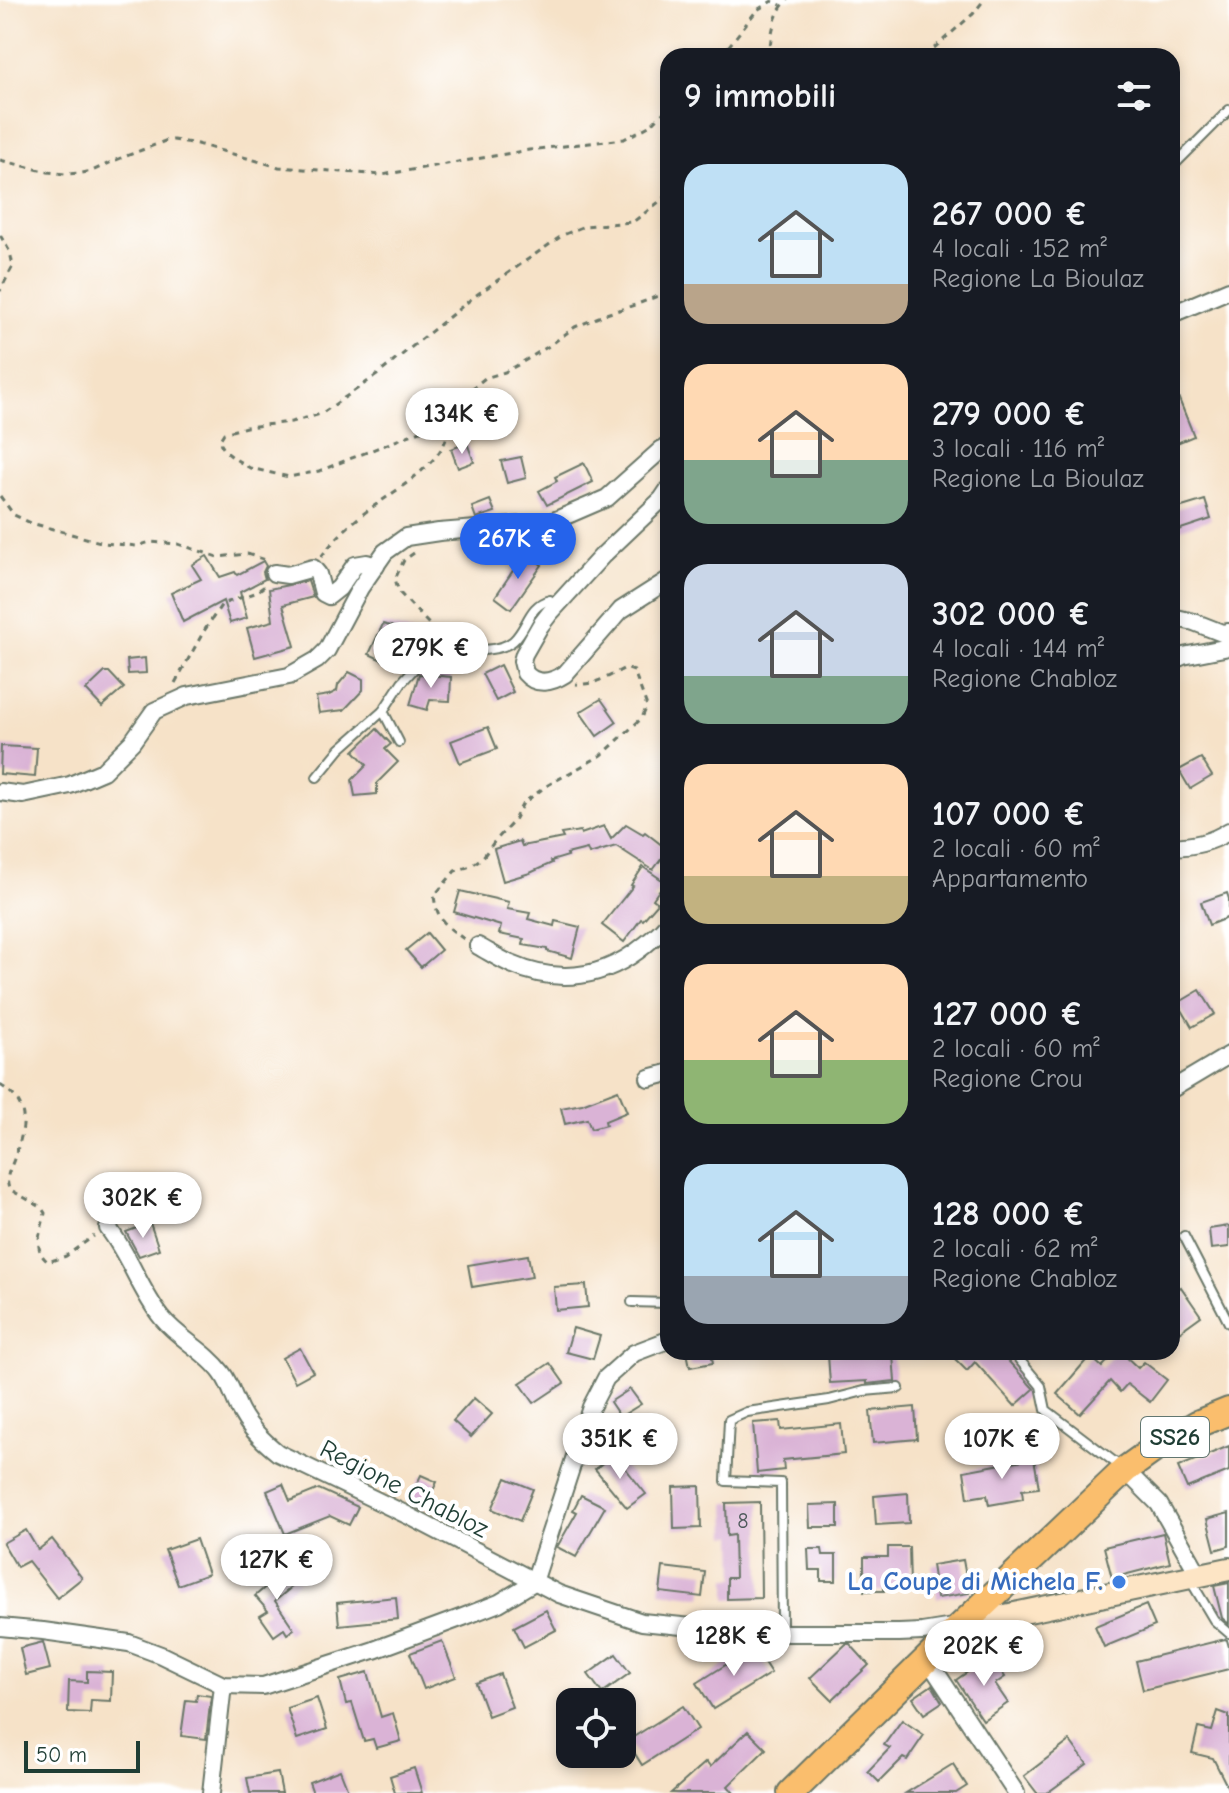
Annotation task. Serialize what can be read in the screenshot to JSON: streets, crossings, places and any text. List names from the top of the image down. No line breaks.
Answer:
{"streets":{"main road":["SS26"],"street":["Regione Chabloz"]},"crossings":[["SS26","Regione Chabloz"]],"places":["La Coupe di Michela F."],"house_numbers":["8"],"scale_bar":"50 m","page":{"heading":"9 immobili","list":[{"name":"267 000 €","note":"4 locali · 152 m² · Regione La Bioulaz"},{"name":"279 000 €","note":"3 locali · 116 m² · Regione La Bioulaz"},{"name":"302 000 €","note":"4 locali · 144 m² · Regione Chabloz"},{"name":"107 000 €","note":"2 locali · 60 m² · Appartamento"},{"name":"127 000 €","note":"2 locali · 60 m² · Regione Crou"},{"name":"128 000 €","note":"2 locali · 62 m² · Regione Chabloz"}],"price":["134K €","267K €","279K €","302K €","351K €","107K €","127K €","128K €","202K €"],"scale":"50 m"}}
